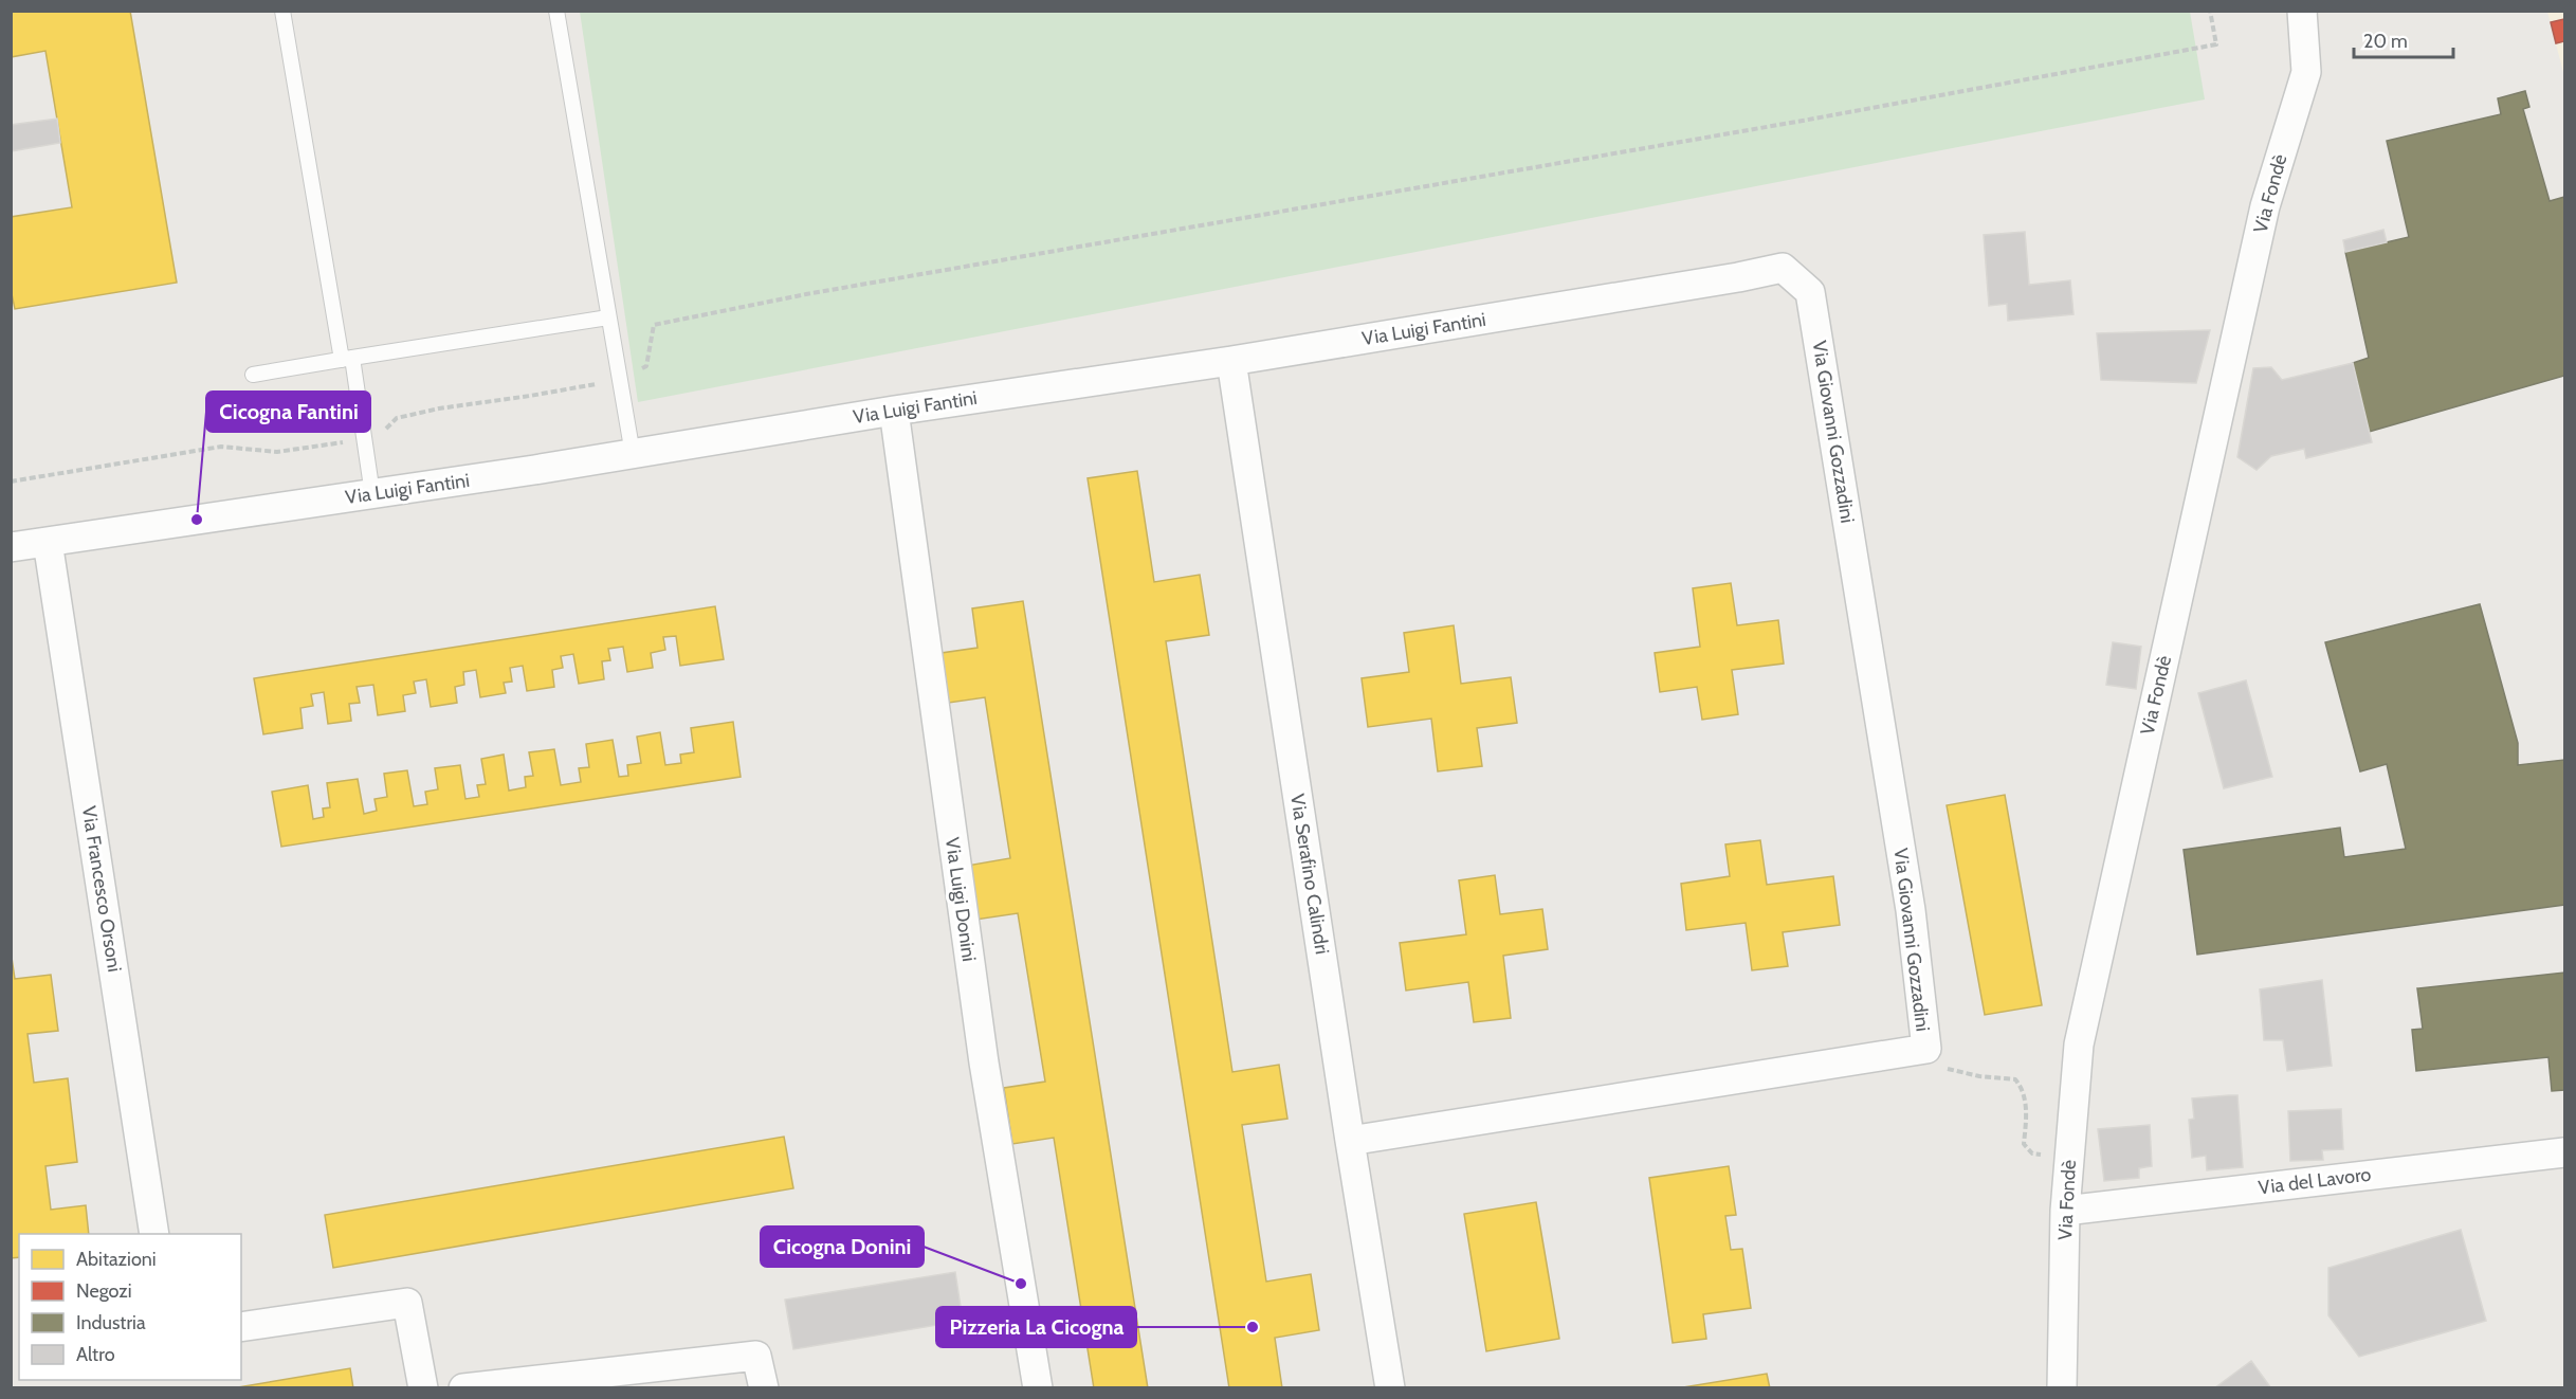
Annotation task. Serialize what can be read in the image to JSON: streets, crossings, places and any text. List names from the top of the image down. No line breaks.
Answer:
{"streets":{"street":["Via Fondè","Via Luigi Fantini","Via Giovanni Gozzadini","Via Serafino Calindri","Via Francesco Orsoni","Via Luigi Donini","Via del Lavoro"]},"crossings":[["Via Fondè","Via del Lavoro"],["Via Luigi Fantini","Via Giovanni Gozzadini"],["Via Luigi Fantini","Via Serafino Calindri"],["Via Luigi Fantini","Via Francesco Orsoni"],["Via Luigi Fantini","Via Luigi Donini"],["Via Giovanni Gozzadini","Via Serafino Calindri"]],"places":["Cicogna Fantini","Cicogna Donini","Pizzeria La Cicogna"],"legend":["Abitazioni","Negozi","Industria","Altro"],"scale_bar":"20 m"}
